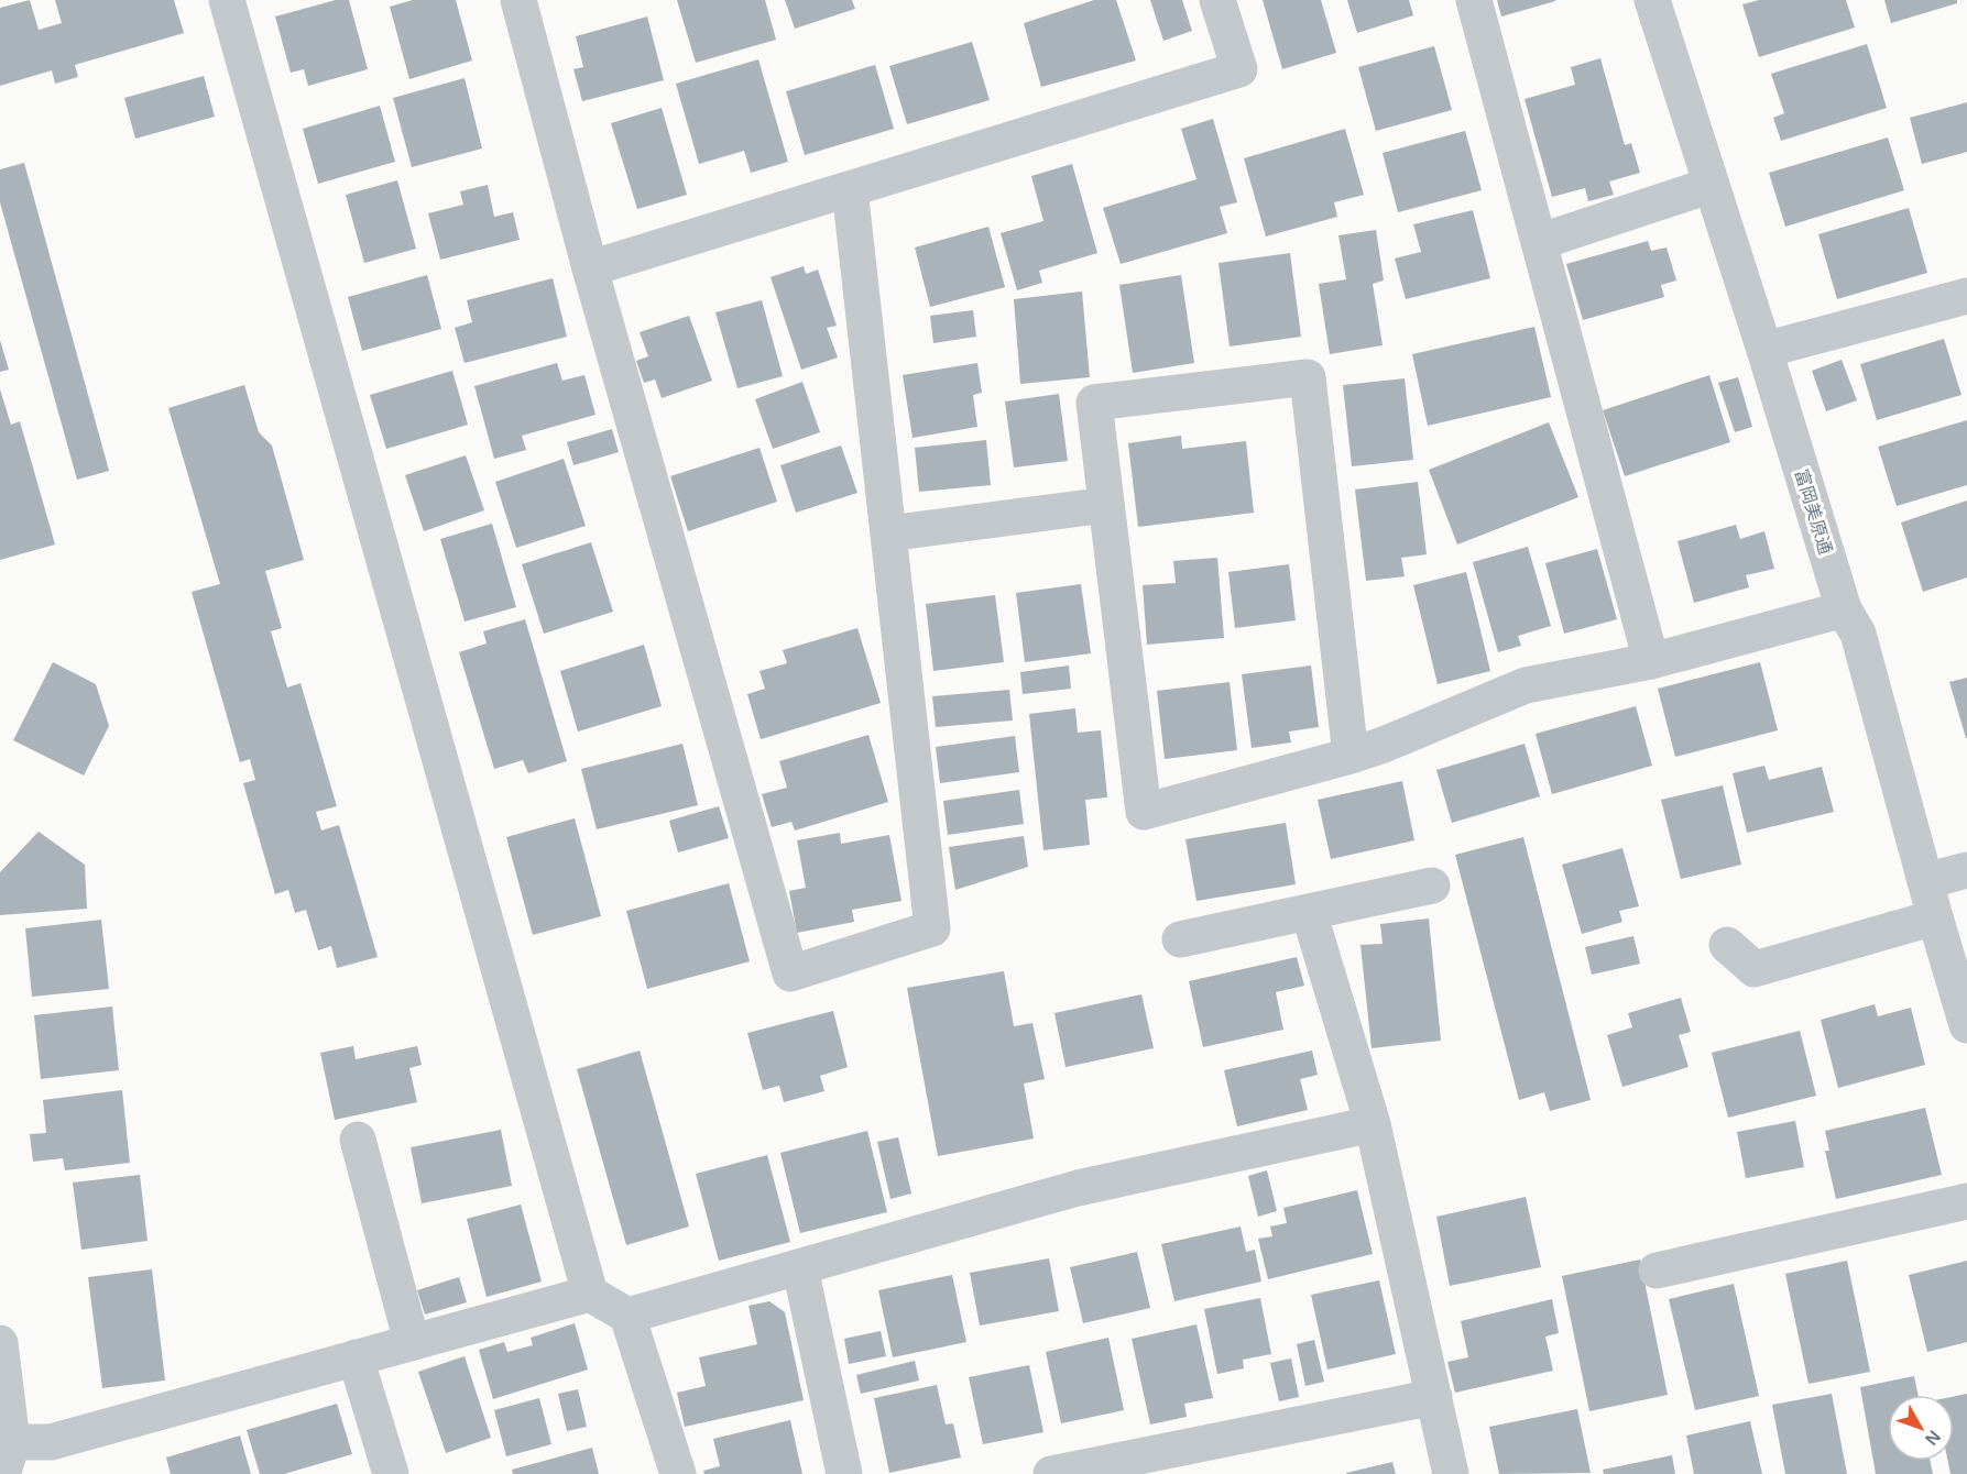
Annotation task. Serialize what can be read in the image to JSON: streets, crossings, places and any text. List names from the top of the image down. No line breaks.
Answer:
{"streets":{"street":["富岡美原通"]},"north":"bottom right"}
